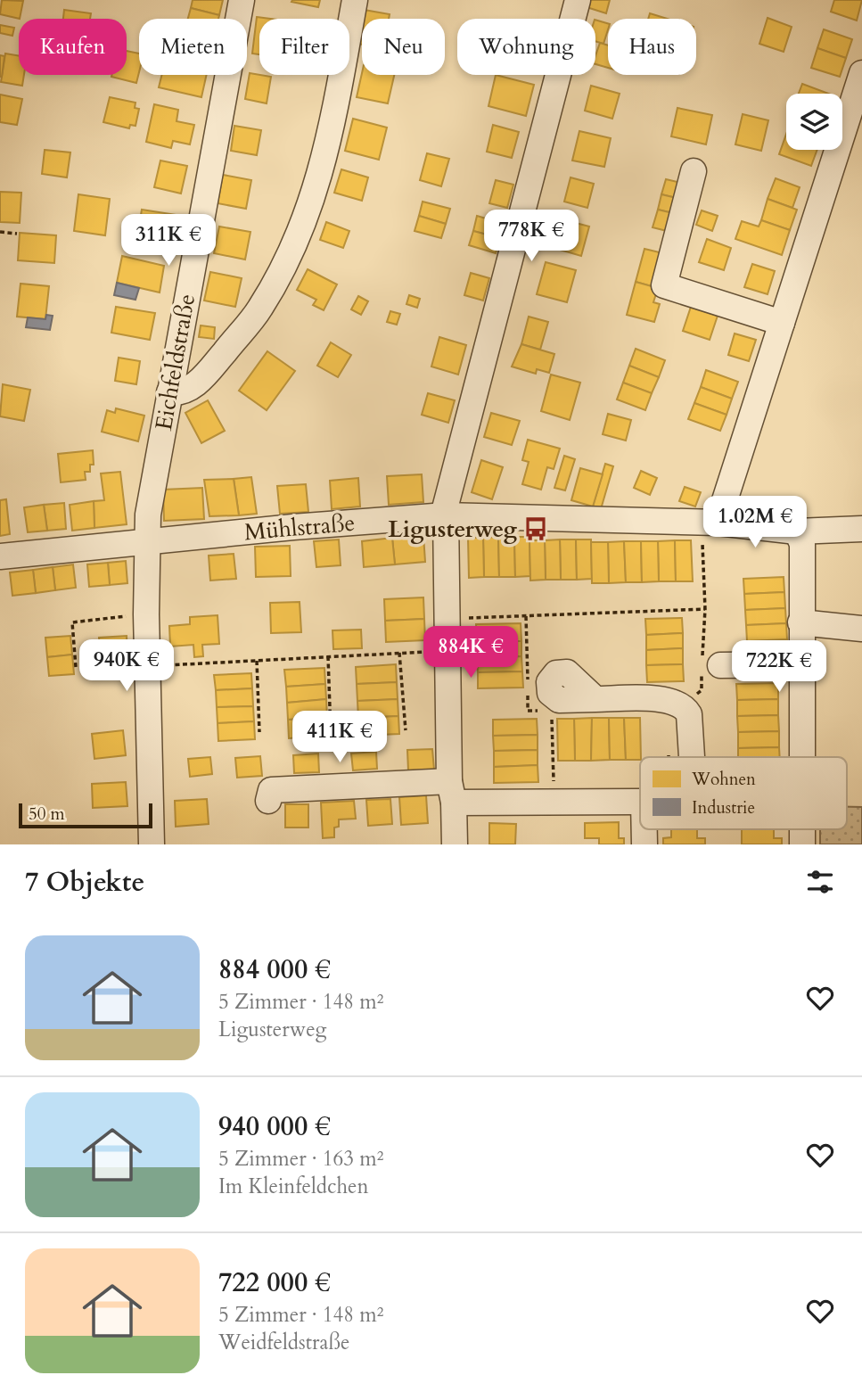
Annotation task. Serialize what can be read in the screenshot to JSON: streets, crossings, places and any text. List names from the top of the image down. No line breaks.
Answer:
{"streets":{"street":["Eichfeldstraße","Mühlstraße"]},"crossings":[["Eichfeldstraße","Mühlstraße"]],"places":{"bus stop":["Ligusterweg"]},"legend":["Wohnen","Industrie"],"scale_bar":"50 m","page":{"chip":["Kaufen","Mieten","Filter","Neu","Wohnung","Haus"],"price":["778K €","311K €","1.02M €","884K €","940K €","722K €","411K €"],"scale":"50 m","heading":"7 Objekte","list":[{"name":"884 000 €","note":"5 Zimmer · 148 m² · Ligusterweg"},{"name":"940 000 €","note":"5 Zimmer · 163 m² · Im Kleinfeldchen"},{"name":"722 000 €","note":"5 Zimmer · 148 m² · Weidfeldstraße"}]}}
